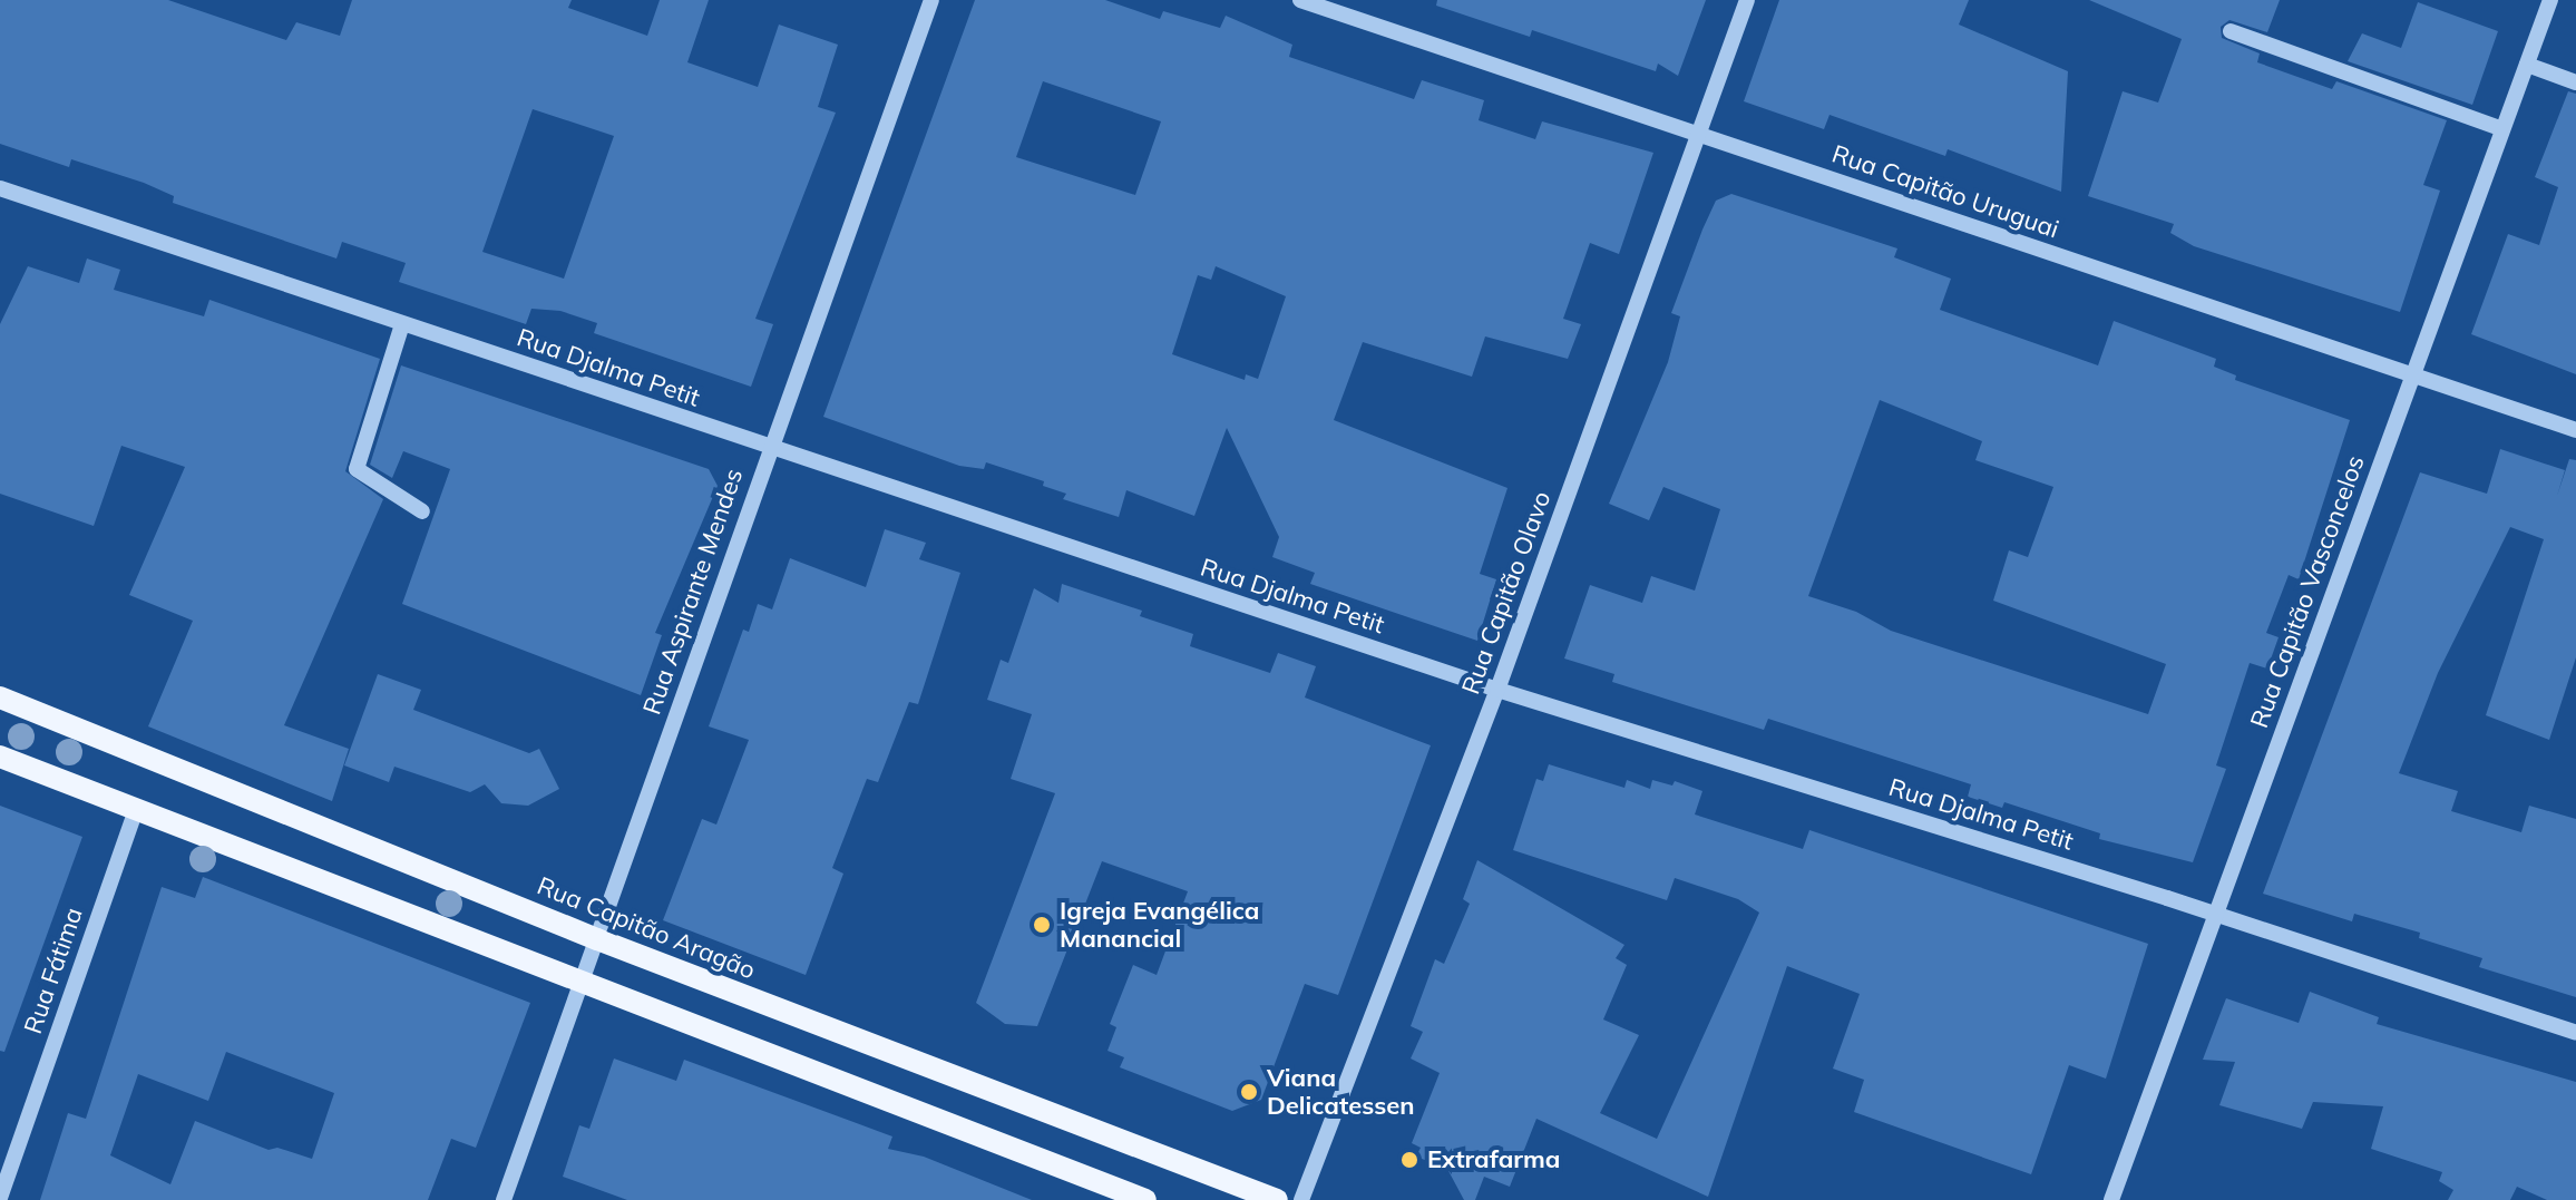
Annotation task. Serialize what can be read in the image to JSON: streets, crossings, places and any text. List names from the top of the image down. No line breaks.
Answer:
{"streets":{"main road":["Rua Capitão Aragão"],"street":["Rua Capitão Uruguai","Rua Djalma Petit","Rua Aspirante Mendes","Rua Capitão Vasconcelos","Rua Capitão Olavo","Rua Fátima"]},"crossings":[["Rua Capitão Uruguai","Rua Capitão Vasconcelos"],["Rua Capitão Uruguai","Rua Capitão Olavo"],["Rua Djalma Petit","Rua Aspirante Mendes"],["Rua Djalma Petit","Rua Capitão Vasconcelos"],["Rua Djalma Petit","Rua Capitão Olavo"],["Rua Aspirante Mendes","Rua Capitão Aragão"]],"places":["Igreja Evangélica Manancial","Viana Delicatessen","Extrafarma"]}
